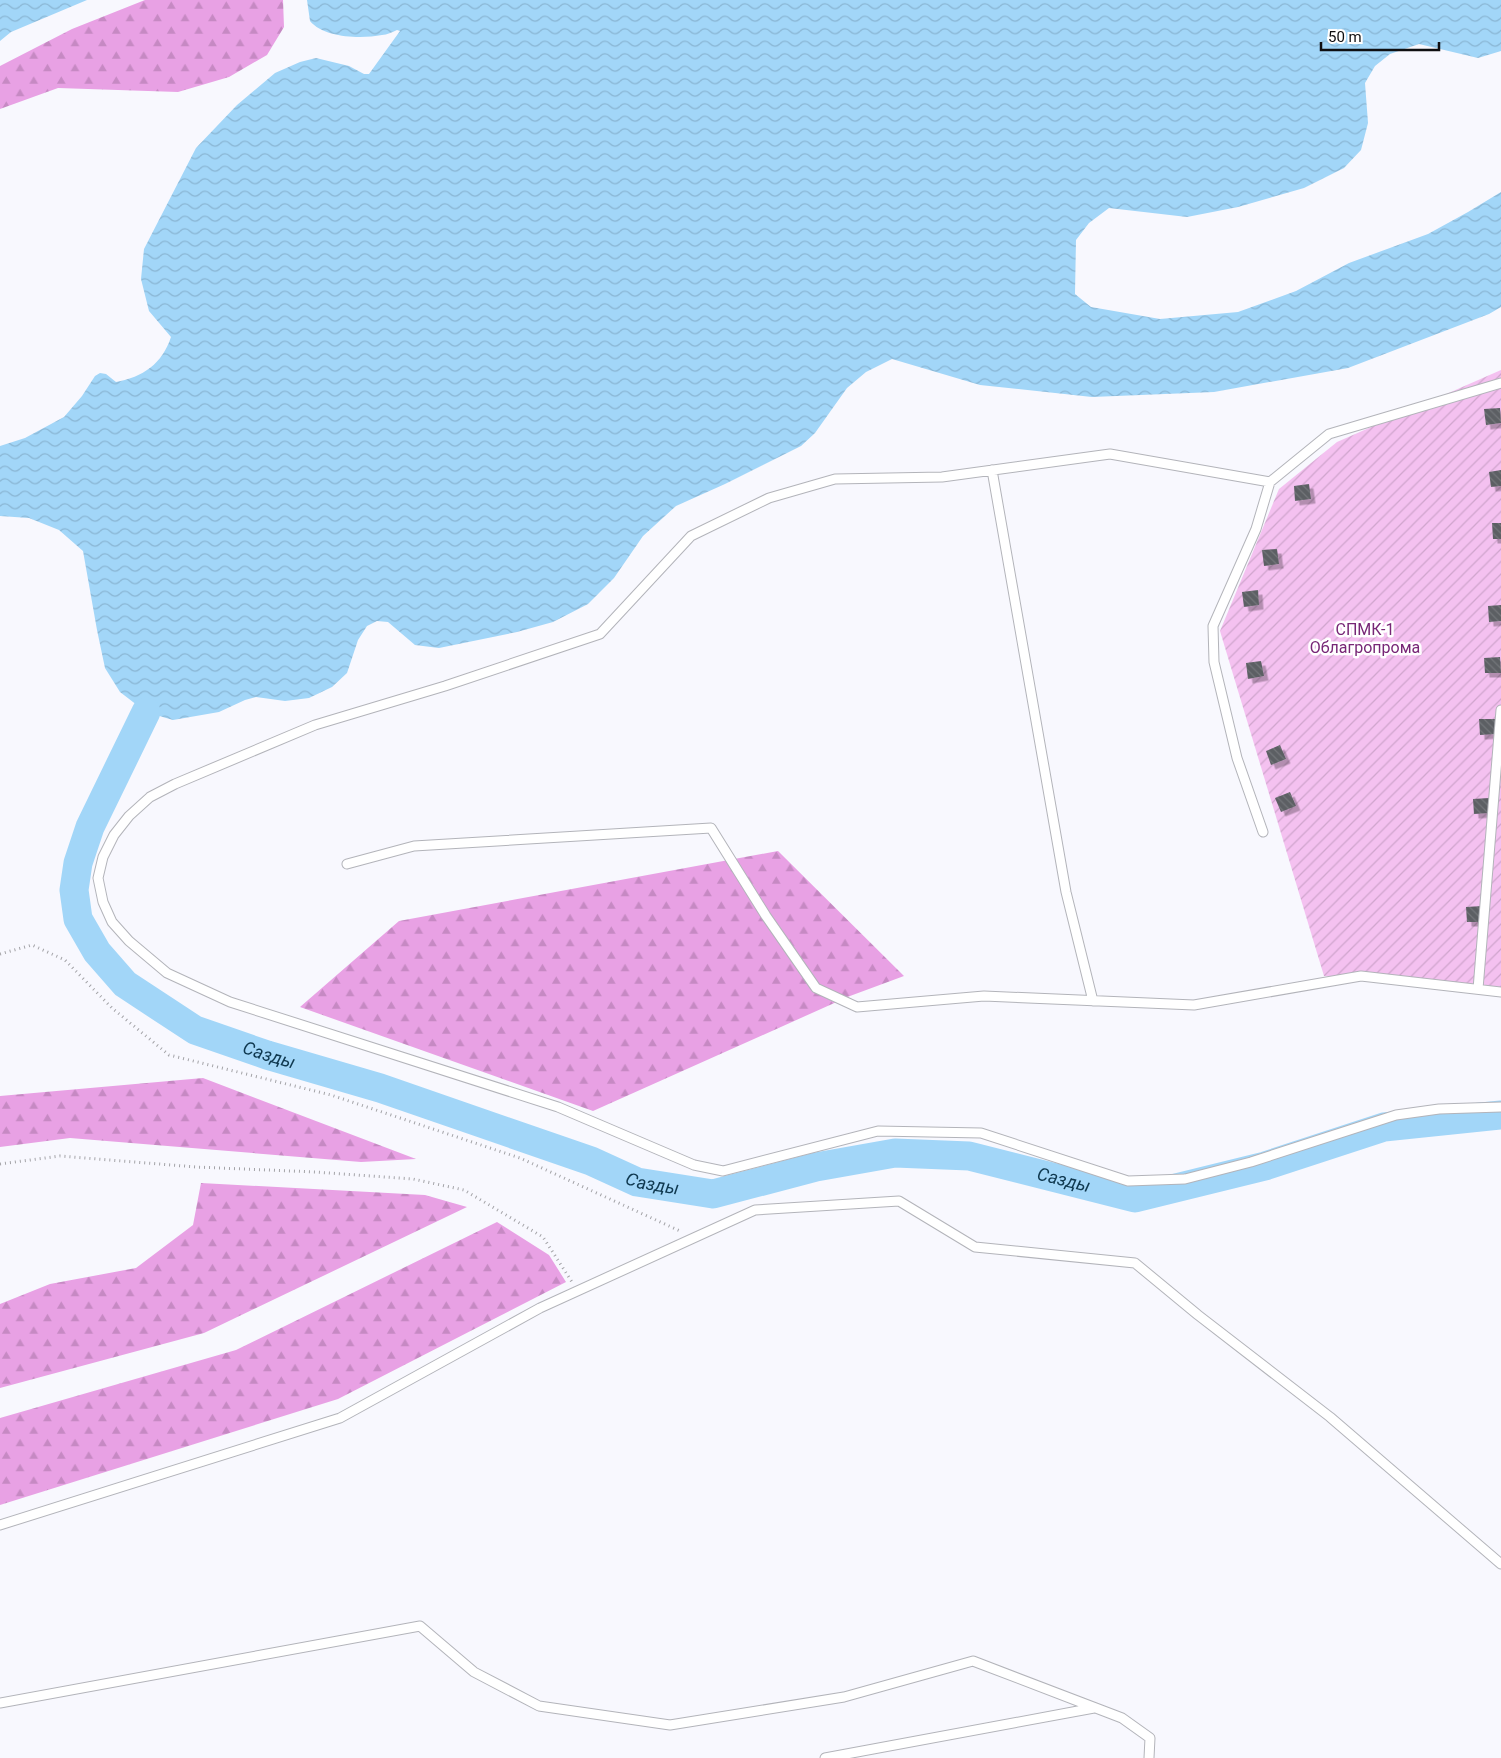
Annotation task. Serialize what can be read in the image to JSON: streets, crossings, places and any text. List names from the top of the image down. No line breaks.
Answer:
{"water":["Сазды"],"parks":["СПМК-1 Облагропрома"],"scale_bar":"50 m"}
